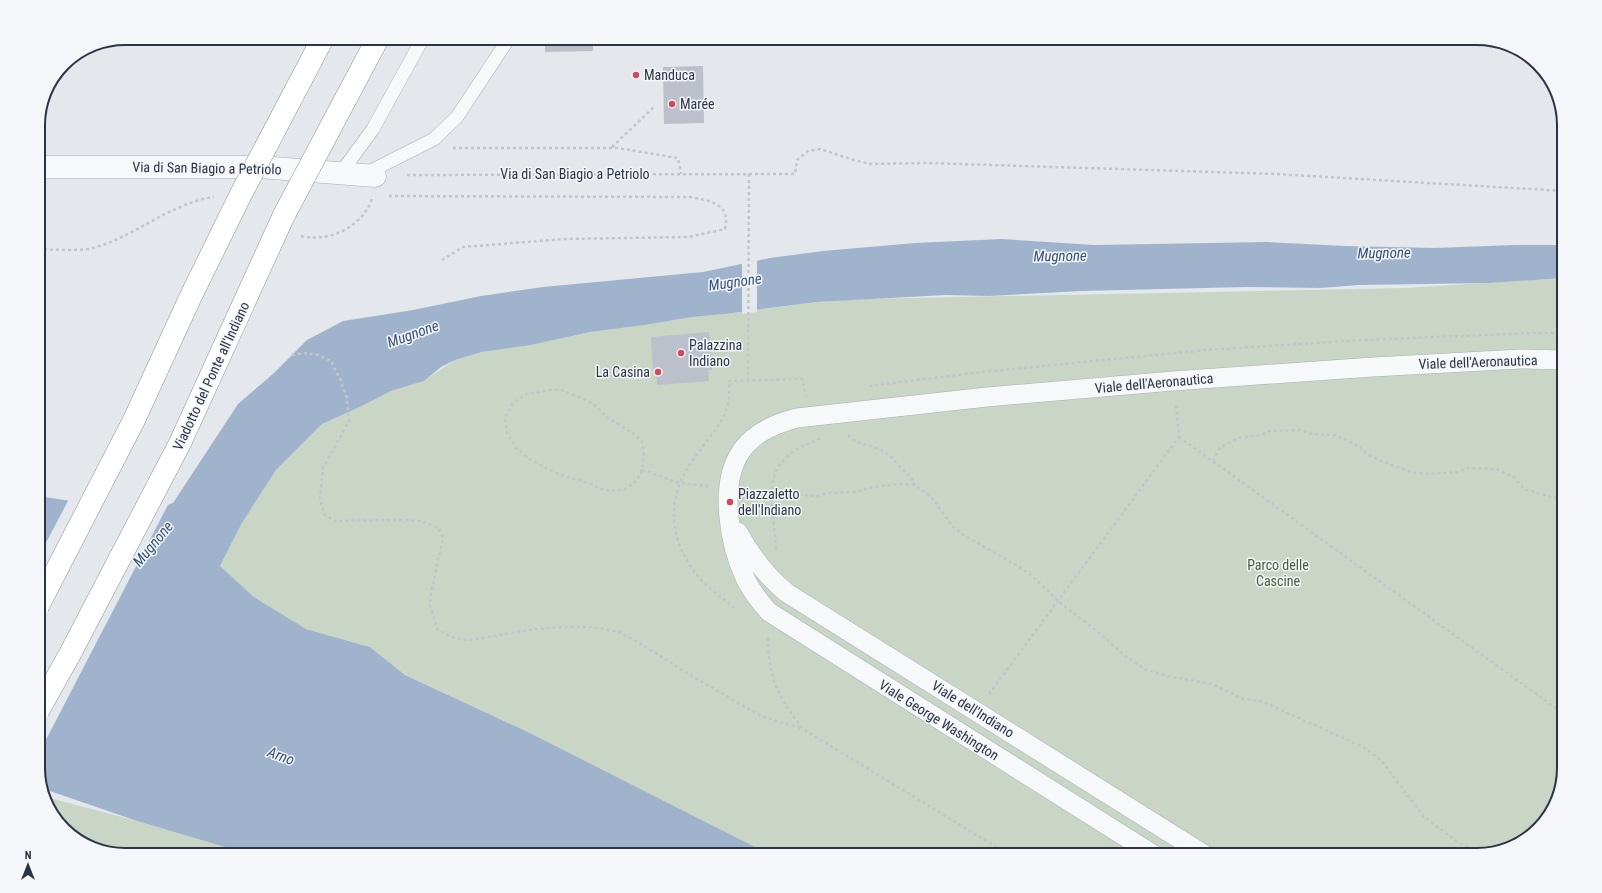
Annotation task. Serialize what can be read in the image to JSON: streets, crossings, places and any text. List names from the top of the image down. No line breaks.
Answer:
{"streets":{"highway":["Viadotto del Ponte all'Indiano"],"street":["Via di San Biagio a Petriolo","Viale dell'Aeronautica","Viale dell'Indiano","Viale George Washington"]},"crossings":[["Viale dell'Aeronautica","Viale dell'Indiano"],["Viale dell'Aeronautica","Viale George Washington"],["Viale dell'Indiano","Viale George Washington"]],"water":["Mugnone","Arno"],"parks":["Parco delle Cascine"],"places":["Manduca","Marée","Palazzina Indiano","La Casina","Piazzaletto dell'Indiano"],"north":"top"}
